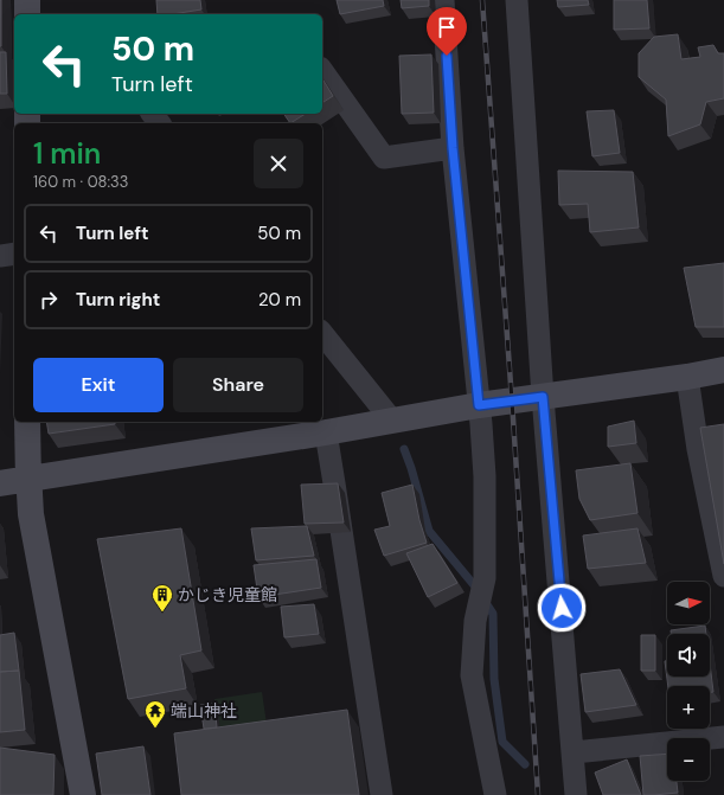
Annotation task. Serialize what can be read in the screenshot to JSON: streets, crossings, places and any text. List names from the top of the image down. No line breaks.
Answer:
{"places":{"building":["かじき児童館"],"temple":["端山神社"]},"north":"right","page":{"turn":["50 m","Turn left"],"heading":["1 min","160 m · 08:33"],"list":[{"name":"Turn left","value":"50 m"},{"name":"Turn right","value":"20 m"}],"buttons":["Exit","Share"],"map_buttons":["+","−"]}}
